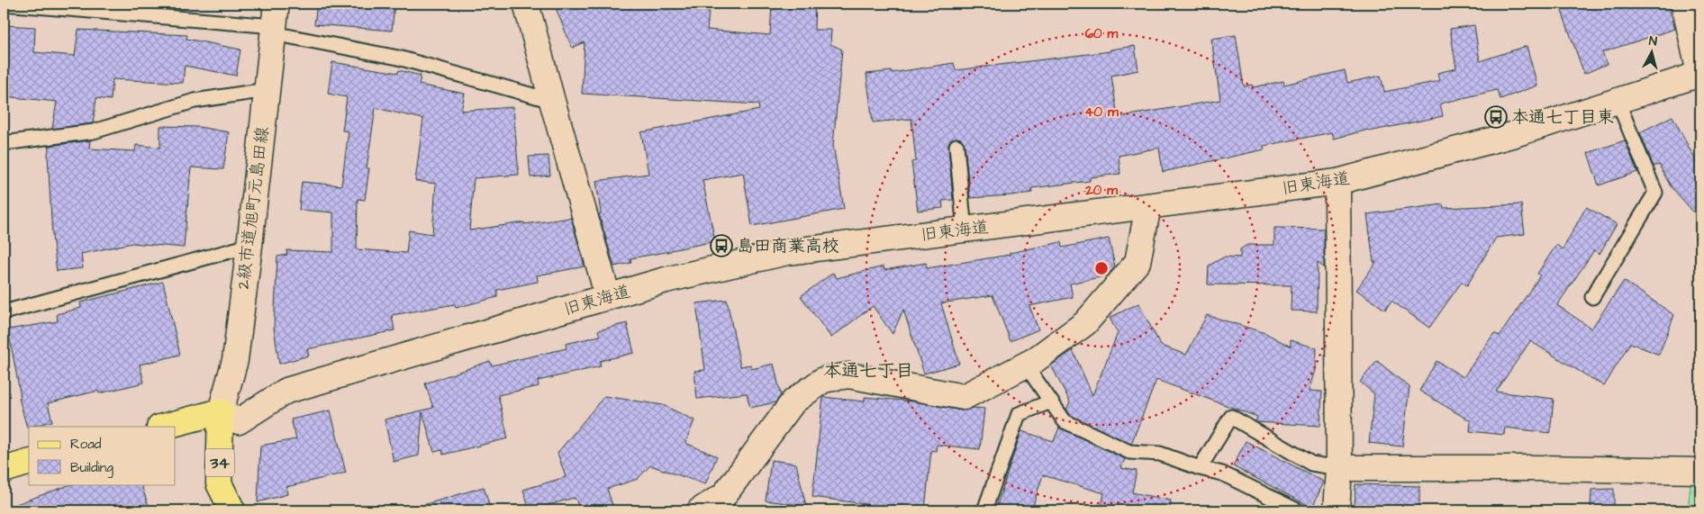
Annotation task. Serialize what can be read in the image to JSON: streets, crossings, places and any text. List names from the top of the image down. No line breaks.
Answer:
{"streets":{"main road":["34"],"street":["旧東海道","2級市道旭町元島田線"]},"crossings":[["旧東海道","2級市道旭町元島田線"],["旧東海道","34"],["2級市道旭町元島田線","34"]],"districts":["本通七丁目"],"places":{"bus stop":["本通七丁目東","島田商業高校"]},"legend":["Road","Building"],"north":"top","rings":["60 m","40 m","20 m"]}
